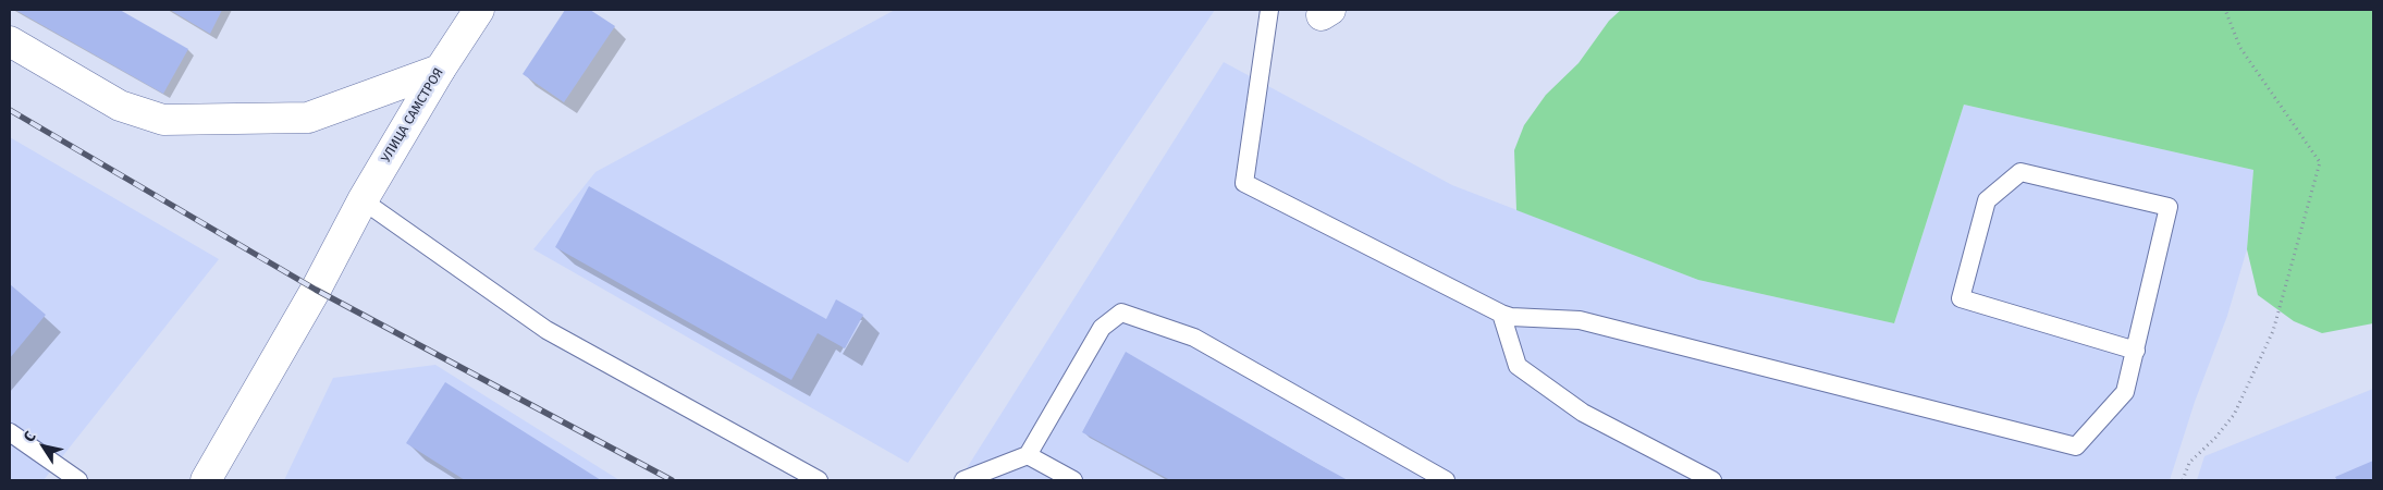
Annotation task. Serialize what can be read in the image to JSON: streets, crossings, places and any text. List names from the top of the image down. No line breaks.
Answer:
{"streets":{"street":["УЛИЦА САМСТРОЯ"]},"north":"top left"}
